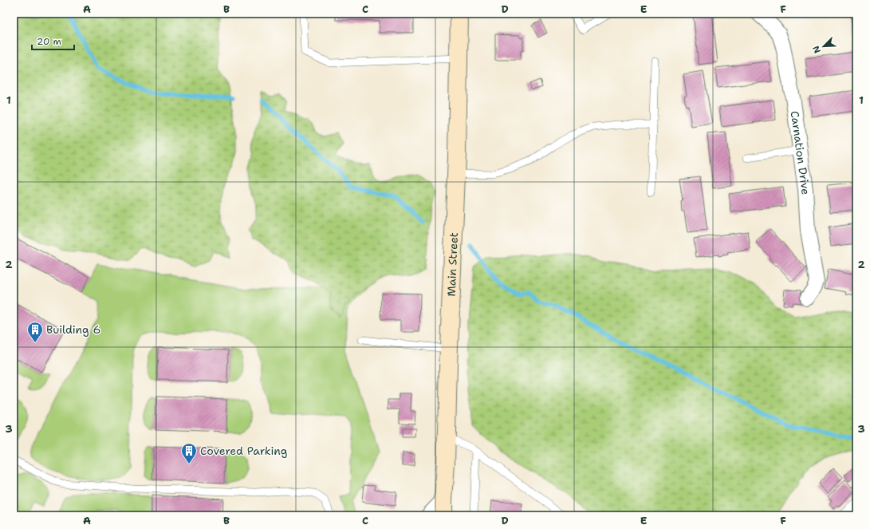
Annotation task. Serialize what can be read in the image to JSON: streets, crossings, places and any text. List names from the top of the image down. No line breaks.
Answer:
{"streets":{"main road":["Main Street"],"street":["Carnation Drive"]},"places":{"building":["Building 6","Covered Parking"]},"scale_bar":"20 m","north":"bottom left","grid":{"columns":["A","B","C","D","E","F"],"rows":["1","2","3"]}}
